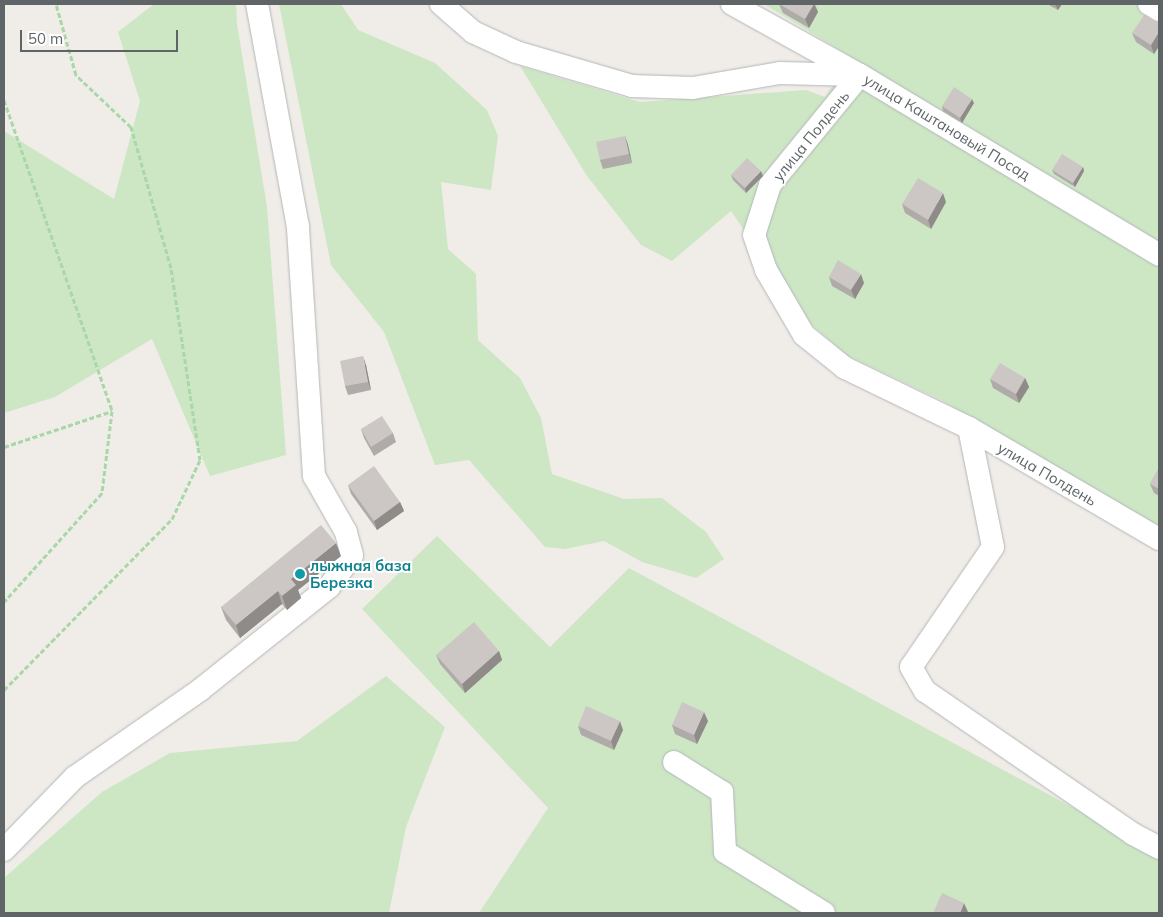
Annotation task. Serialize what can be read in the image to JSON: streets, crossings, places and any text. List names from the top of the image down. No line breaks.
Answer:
{"streets":{"street":["улица Каштановый Посад","улица Полдень"]},"crossings":[["улица Каштановый Посад","улица Полдень"]],"places":["лыжная база Березка"],"scale_bar":"50 m"}
